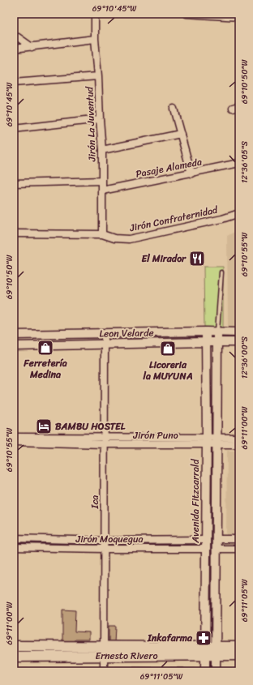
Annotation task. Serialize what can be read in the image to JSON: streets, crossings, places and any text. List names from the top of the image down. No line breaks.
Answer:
{"streets":{"main road":["Ernesto Rivero"],"street":["Jirón La Juventud","Pasaje Alameda","Jirón Confraternidad","Leon Velarde","Jirón Puno","Avenida Fitzcarrald","Ica","Jirón Moquegua"]},"crossings":[["Jirón La Juventud","Pasaje Alameda"],["Jirón La Juventud","Jirón Confraternidad"],["Leon Velarde","Avenida Fitzcarrald"],["Leon Velarde","Ica"],["Jirón Puno","Avenida Fitzcarrald"],["Jirón Puno","Ica"],["Avenida Fitzcarrald","Jirón Moquegua"],["Avenida Fitzcarrald","Ernesto Rivero"],["Ica","Jirón Moquegua"],["Ica","Ernesto Rivero"]],"places":{"restaurant":["El Mirador"],"shop":["Ferretería Medina","Licoreria la MUYUNA"],"hotel":["BAMBU HOSTEL"],"pharmacy":["Inkafarma"]},"coordinates":["69°10'45\"W","69°10'50\"W","12°36'05\"S","69°10'55\"W","12°36'00\"S","69°11'00\"W","69°11'05\"W"]}
